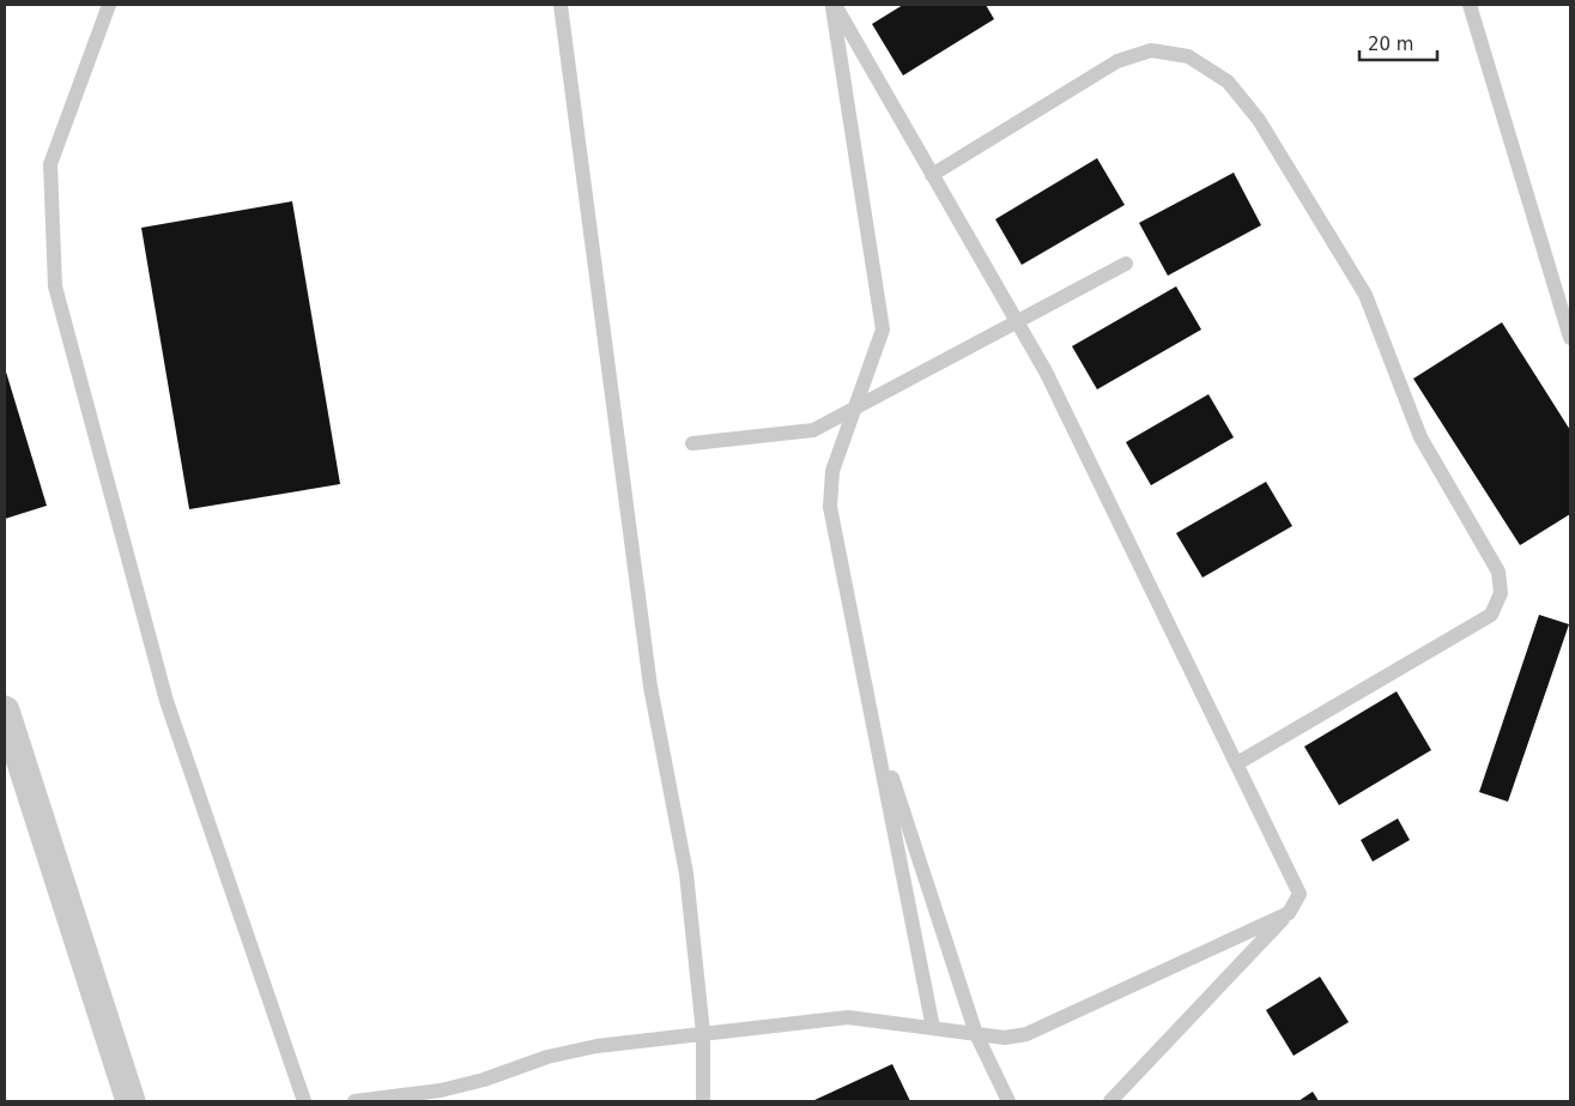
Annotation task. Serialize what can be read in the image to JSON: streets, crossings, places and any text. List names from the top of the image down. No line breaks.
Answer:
{"scale_bar":"20 m"}
